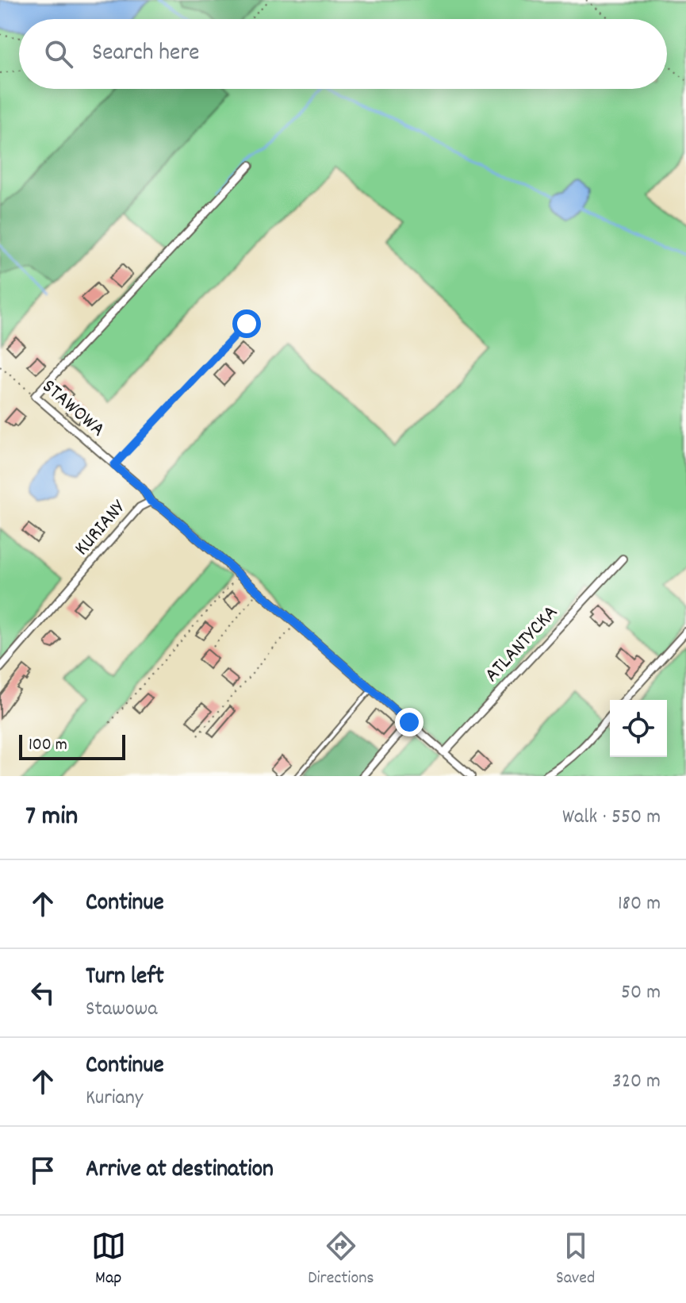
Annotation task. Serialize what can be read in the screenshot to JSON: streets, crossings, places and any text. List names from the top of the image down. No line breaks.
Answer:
{"streets":{"street":["STAWOWA","KURIANY","ATLANTYCKA"]},"crossings":[["STAWOWA","KURIANY"],["KURIANY","ATLANTYCKA"]],"scale_bar":"100 m","page":{"search":"Search here","scale":"100 m","heading":["7 min","Walk · 550 m"],"list":[["Continue","180 m"],["Turn left","Stawowa","50 m"],["Continue","Kuriany","320 m"],"Arrive at destination"],"nav":["Map","Directions","Saved"]}}
